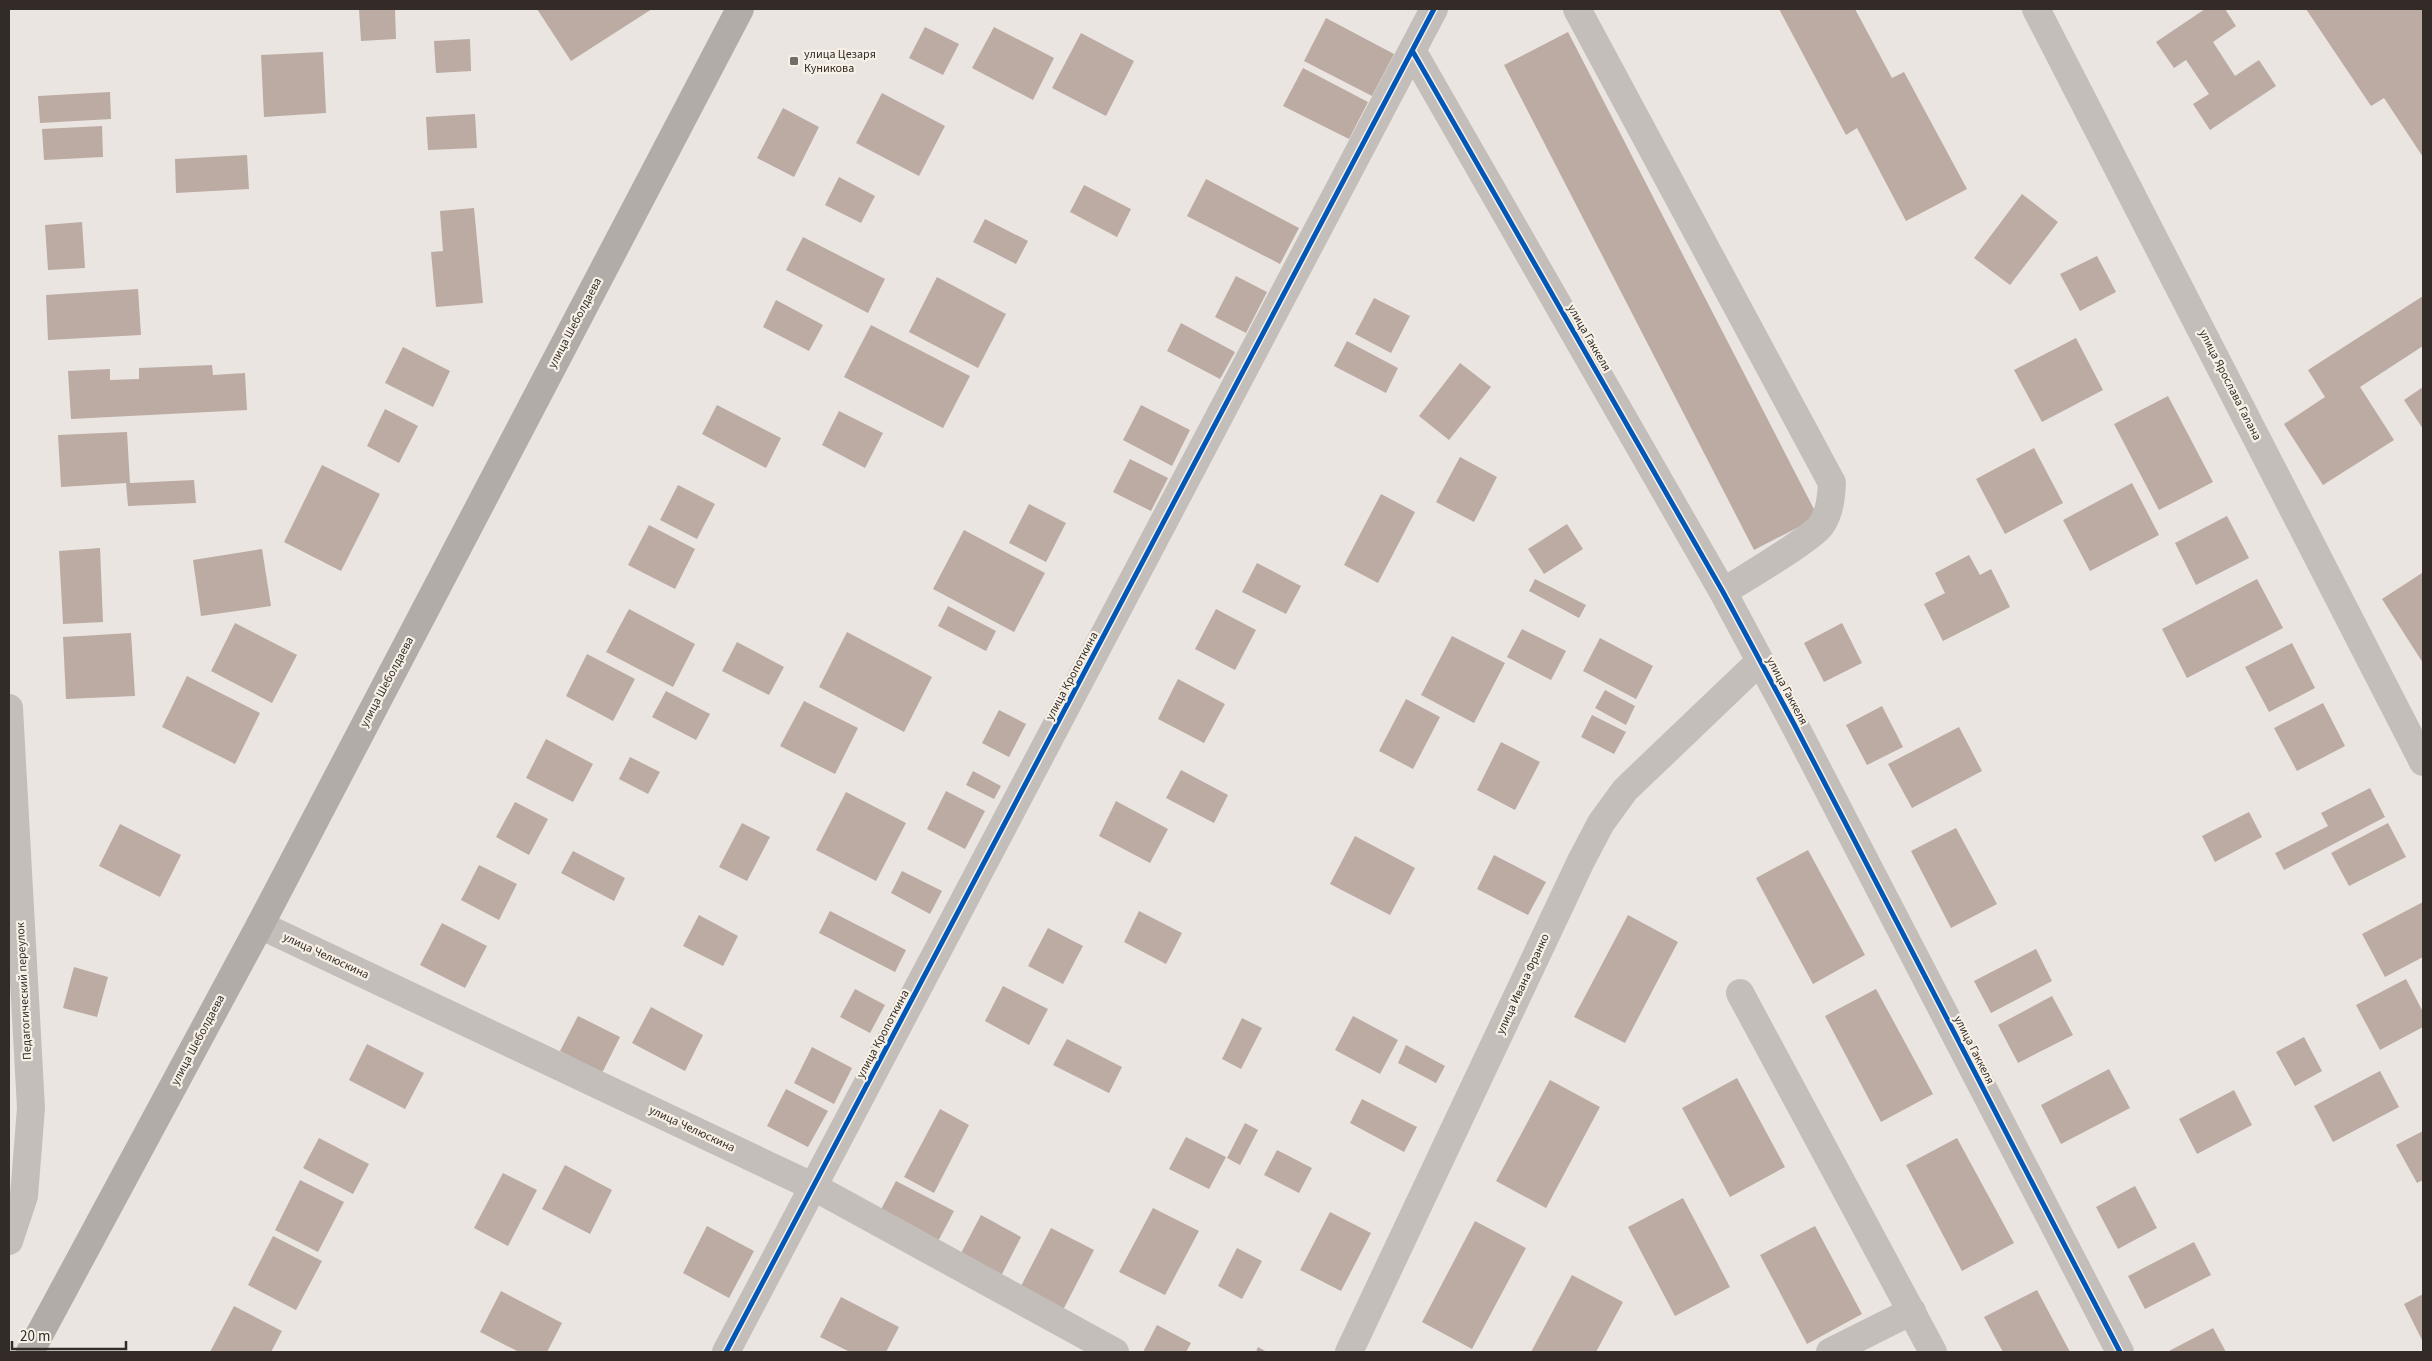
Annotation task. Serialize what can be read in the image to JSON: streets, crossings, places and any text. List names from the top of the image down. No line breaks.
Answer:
{"streets":{"main road":["улица Шеболдаева"],"street":["улица Гаккеля","улица Ярослава Галана","улица Кропоткина","улица Челюскина","улица Ивана Франко","Педагогический переулок"]},"crossings":[["улица Шеболдаева","улица Челюскина"],["улица Гаккеля","улица Кропоткина"],["улица Гаккеля","улица Ивана Франко"],["улица Кропоткина","улица Челюскина"]],"places":{"transit":["улица Цезаря Куникова"]},"scale_bar":"20 m"}
